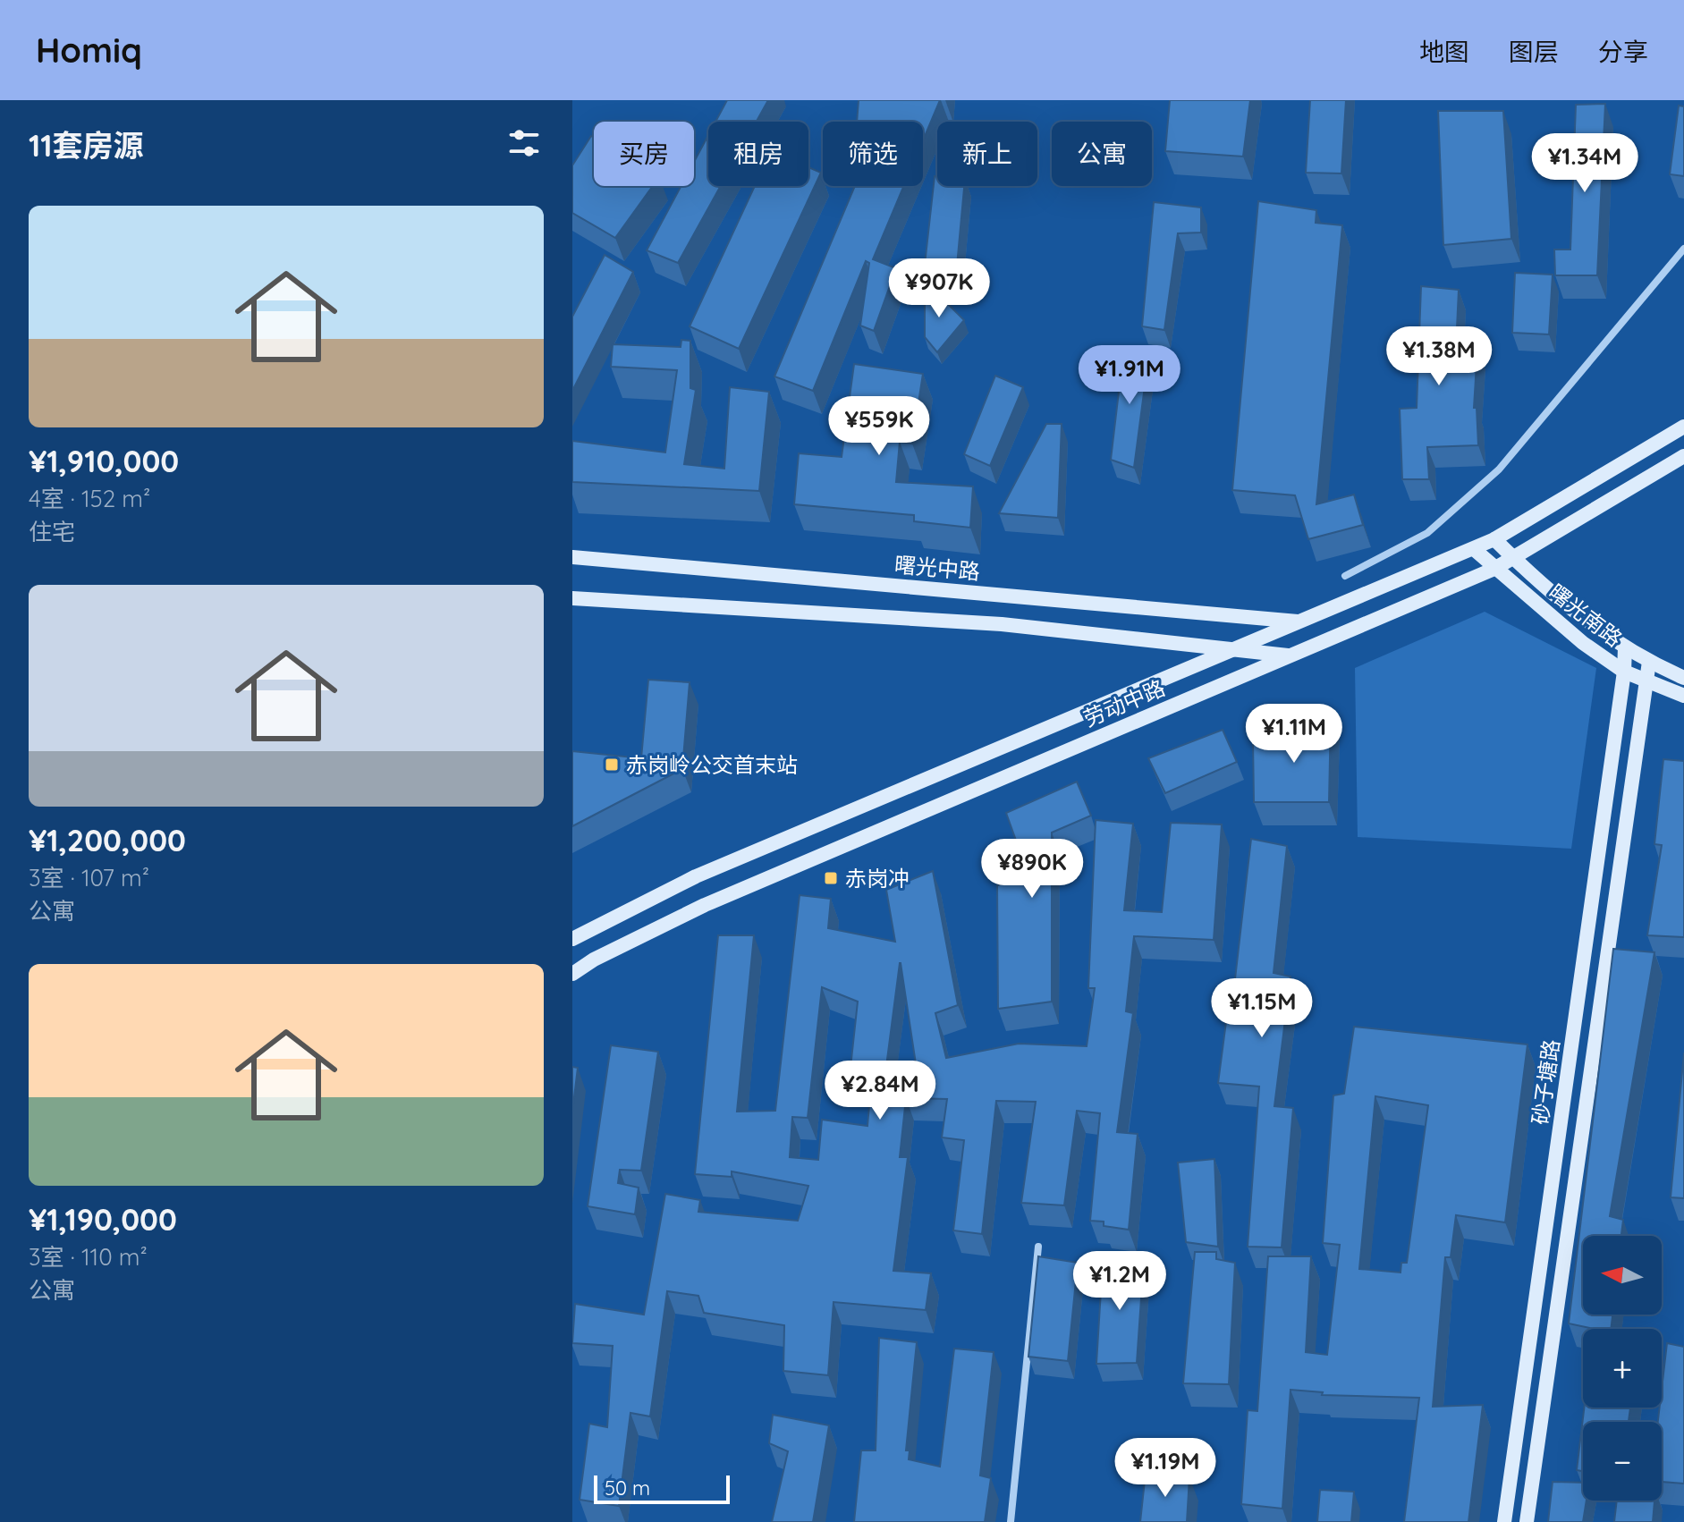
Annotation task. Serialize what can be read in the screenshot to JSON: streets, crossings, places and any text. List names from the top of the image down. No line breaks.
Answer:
{"streets":{"street":["曙光中路","曙光南路","劳动中路","砂子塘路"]},"crossings":[["曙光中路","劳动中路"],["曙光南路","劳动中路"],["曙光南路","砂子塘路"]],"places":{"transit":["赤岗岭公交首末站","赤岗冲"]},"scale_bar":"50 m","north":"left","page":{"header":"Homiq","nav":["地图","图层","分享"],"heading":"11套房源","chip":["买房","租房","筛选","新上","公寓"],"price":["¥1.34M","¥907K","¥1.38M","¥1.91M","¥559K","¥1.11M","¥890K","¥1.15M","¥2.84M","¥1.2M","¥1.19M"],"list":[{"name":"¥1,910,000","note":"4室 · 152 m² · 住宅"},{"name":"¥1,200,000","note":"3室 · 107 m² · 公寓"},{"name":"¥1,190,000","note":"3室 · 110 m² · 公寓"}],"map_buttons":["+","−"],"scale":"50 m"}}
